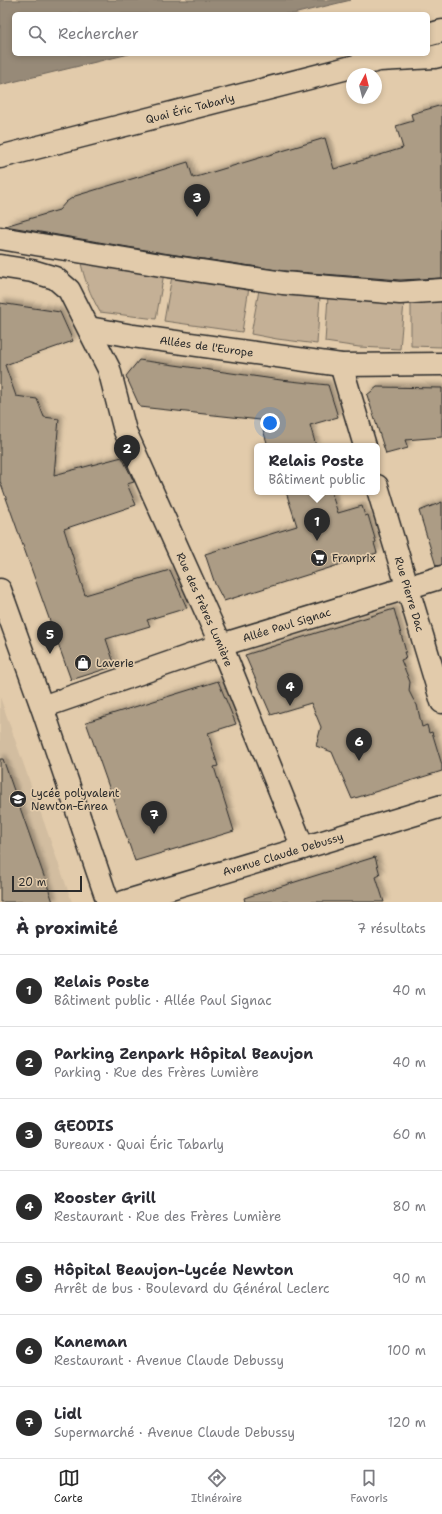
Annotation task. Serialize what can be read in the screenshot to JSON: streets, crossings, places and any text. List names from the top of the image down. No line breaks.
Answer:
{"streets":{"street":["Quai Éric Tabarly","Allées de l'Europe","Rue Pierre Dac","Rue des Frères Lumière","Allée Paul Signac","Avenue Claude Debussy"]},"crossings":[["Allées de l'Europe","Rue des Frères Lumière"],["Rue Pierre Dac","Allée Paul Signac"],["Rue des Frères Lumière","Allée Paul Signac"],["Rue des Frères Lumière","Avenue Claude Debussy"]],"places":{"supermarket":["Franprix"],"shop":["Laverie"],"school or university":["Lycée polyvalent Newton-Enrea"]},"scale_bar":"20 m","north":"top","page":{"search":"Rechercher","pins":["3","2","1","5","4","6","7"],"popup":["Relais Poste","Bâtiment public"],"scale":"20 m","heading":["À proximité","7 résultats"],"list":[{"mark":"1","name":"Relais Poste","note":"Bâtiment public · Allée Paul Signac","value":"40 m"},{"mark":"2","name":"Parking Zenpark Hôpital Beaujon","note":"Parking · Rue des Frères Lumière","value":"40 m"},{"mark":"3","name":"GEODIS","note":"Bureaux · Quai Éric Tabarly","value":"60 m"},{"mark":"4","name":"Rooster Grill","note":"Restaurant · Rue des Frères Lumière","value":"80 m"},{"mark":"5","name":"Hôpital Beaujon-Lycée Newton","note":"Arrêt de bus · Boulevard du Général Leclerc","value":"90 m"},{"mark":"6","name":"Kaneman","note":"Restaurant · Avenue Claude Debussy","value":"100 m"},{"mark":"7","name":"Lidl","note":"Supermarché · Avenue Claude Debussy","value":"120 m"}],"nav":["Carte","Itinéraire","Favoris"]}}
